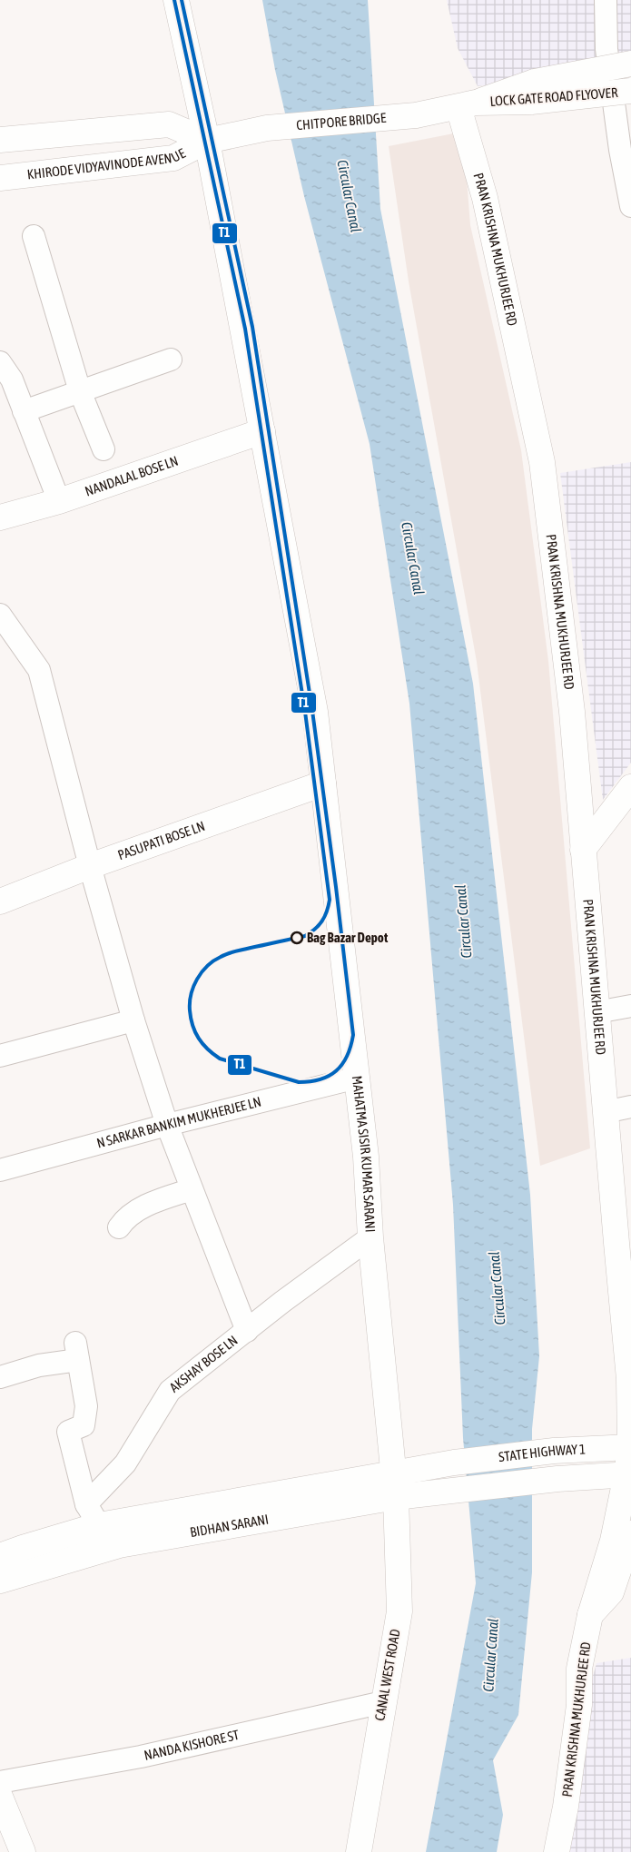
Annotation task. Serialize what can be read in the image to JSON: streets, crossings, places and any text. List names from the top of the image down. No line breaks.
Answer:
{"streets":{"main road":["LOCK GATE ROAD FLYOVER","CHITPORE BRIDGE","KHIRODE VIDYAVINODE AVENUE","PRAN KRISHNA MUKHURJEE RD","NANDALAL BOSE LN","PASUPATI BOSE LN","MAHATMA SISIR KUMAR SARANI","STATE HIGHWAY 1","BIDHAN SARANI","CANAL WEST ROAD"],"street":["N SARKAR BANKIM MUKHERJEE LN","AKSHAY BOSE LN","NANDA KISHORE ST"]},"crossings":[["LOCK GATE ROAD FLYOVER","CHITPORE BRIDGE"],["LOCK GATE ROAD FLYOVER","PRAN KRISHNA MUKHURJEE RD"],["CHITPORE BRIDGE","KHIRODE VIDYAVINODE AVENUE"],["CHITPORE BRIDGE","MAHATMA SISIR KUMAR SARANI"],["KHIRODE VIDYAVINODE AVENUE","MAHATMA SISIR KUMAR SARANI"],["PRAN KRISHNA MUKHURJEE RD","STATE HIGHWAY 1"],["NANDALAL BOSE LN","MAHATMA SISIR KUMAR SARANI"],["PASUPATI BOSE LN","MAHATMA SISIR KUMAR SARANI"],["N SARKAR BANKIM MUKHERJEE LN","MAHATMA SISIR KUMAR SARANI"],["MAHATMA SISIR KUMAR SARANI","AKSHAY BOSE LN"],["MAHATMA SISIR KUMAR SARANI","BIDHAN SARANI"],["MAHATMA SISIR KUMAR SARANI","CANAL WEST ROAD"],["STATE HIGHWAY 1","BIDHAN SARANI"],["BIDHAN SARANI","CANAL WEST ROAD"],["CANAL WEST ROAD","NANDA KISHORE ST"]],"water":["Circular Canal"],"places":["Bag Bazar Depot"],"lines":["transit line T1"]}
